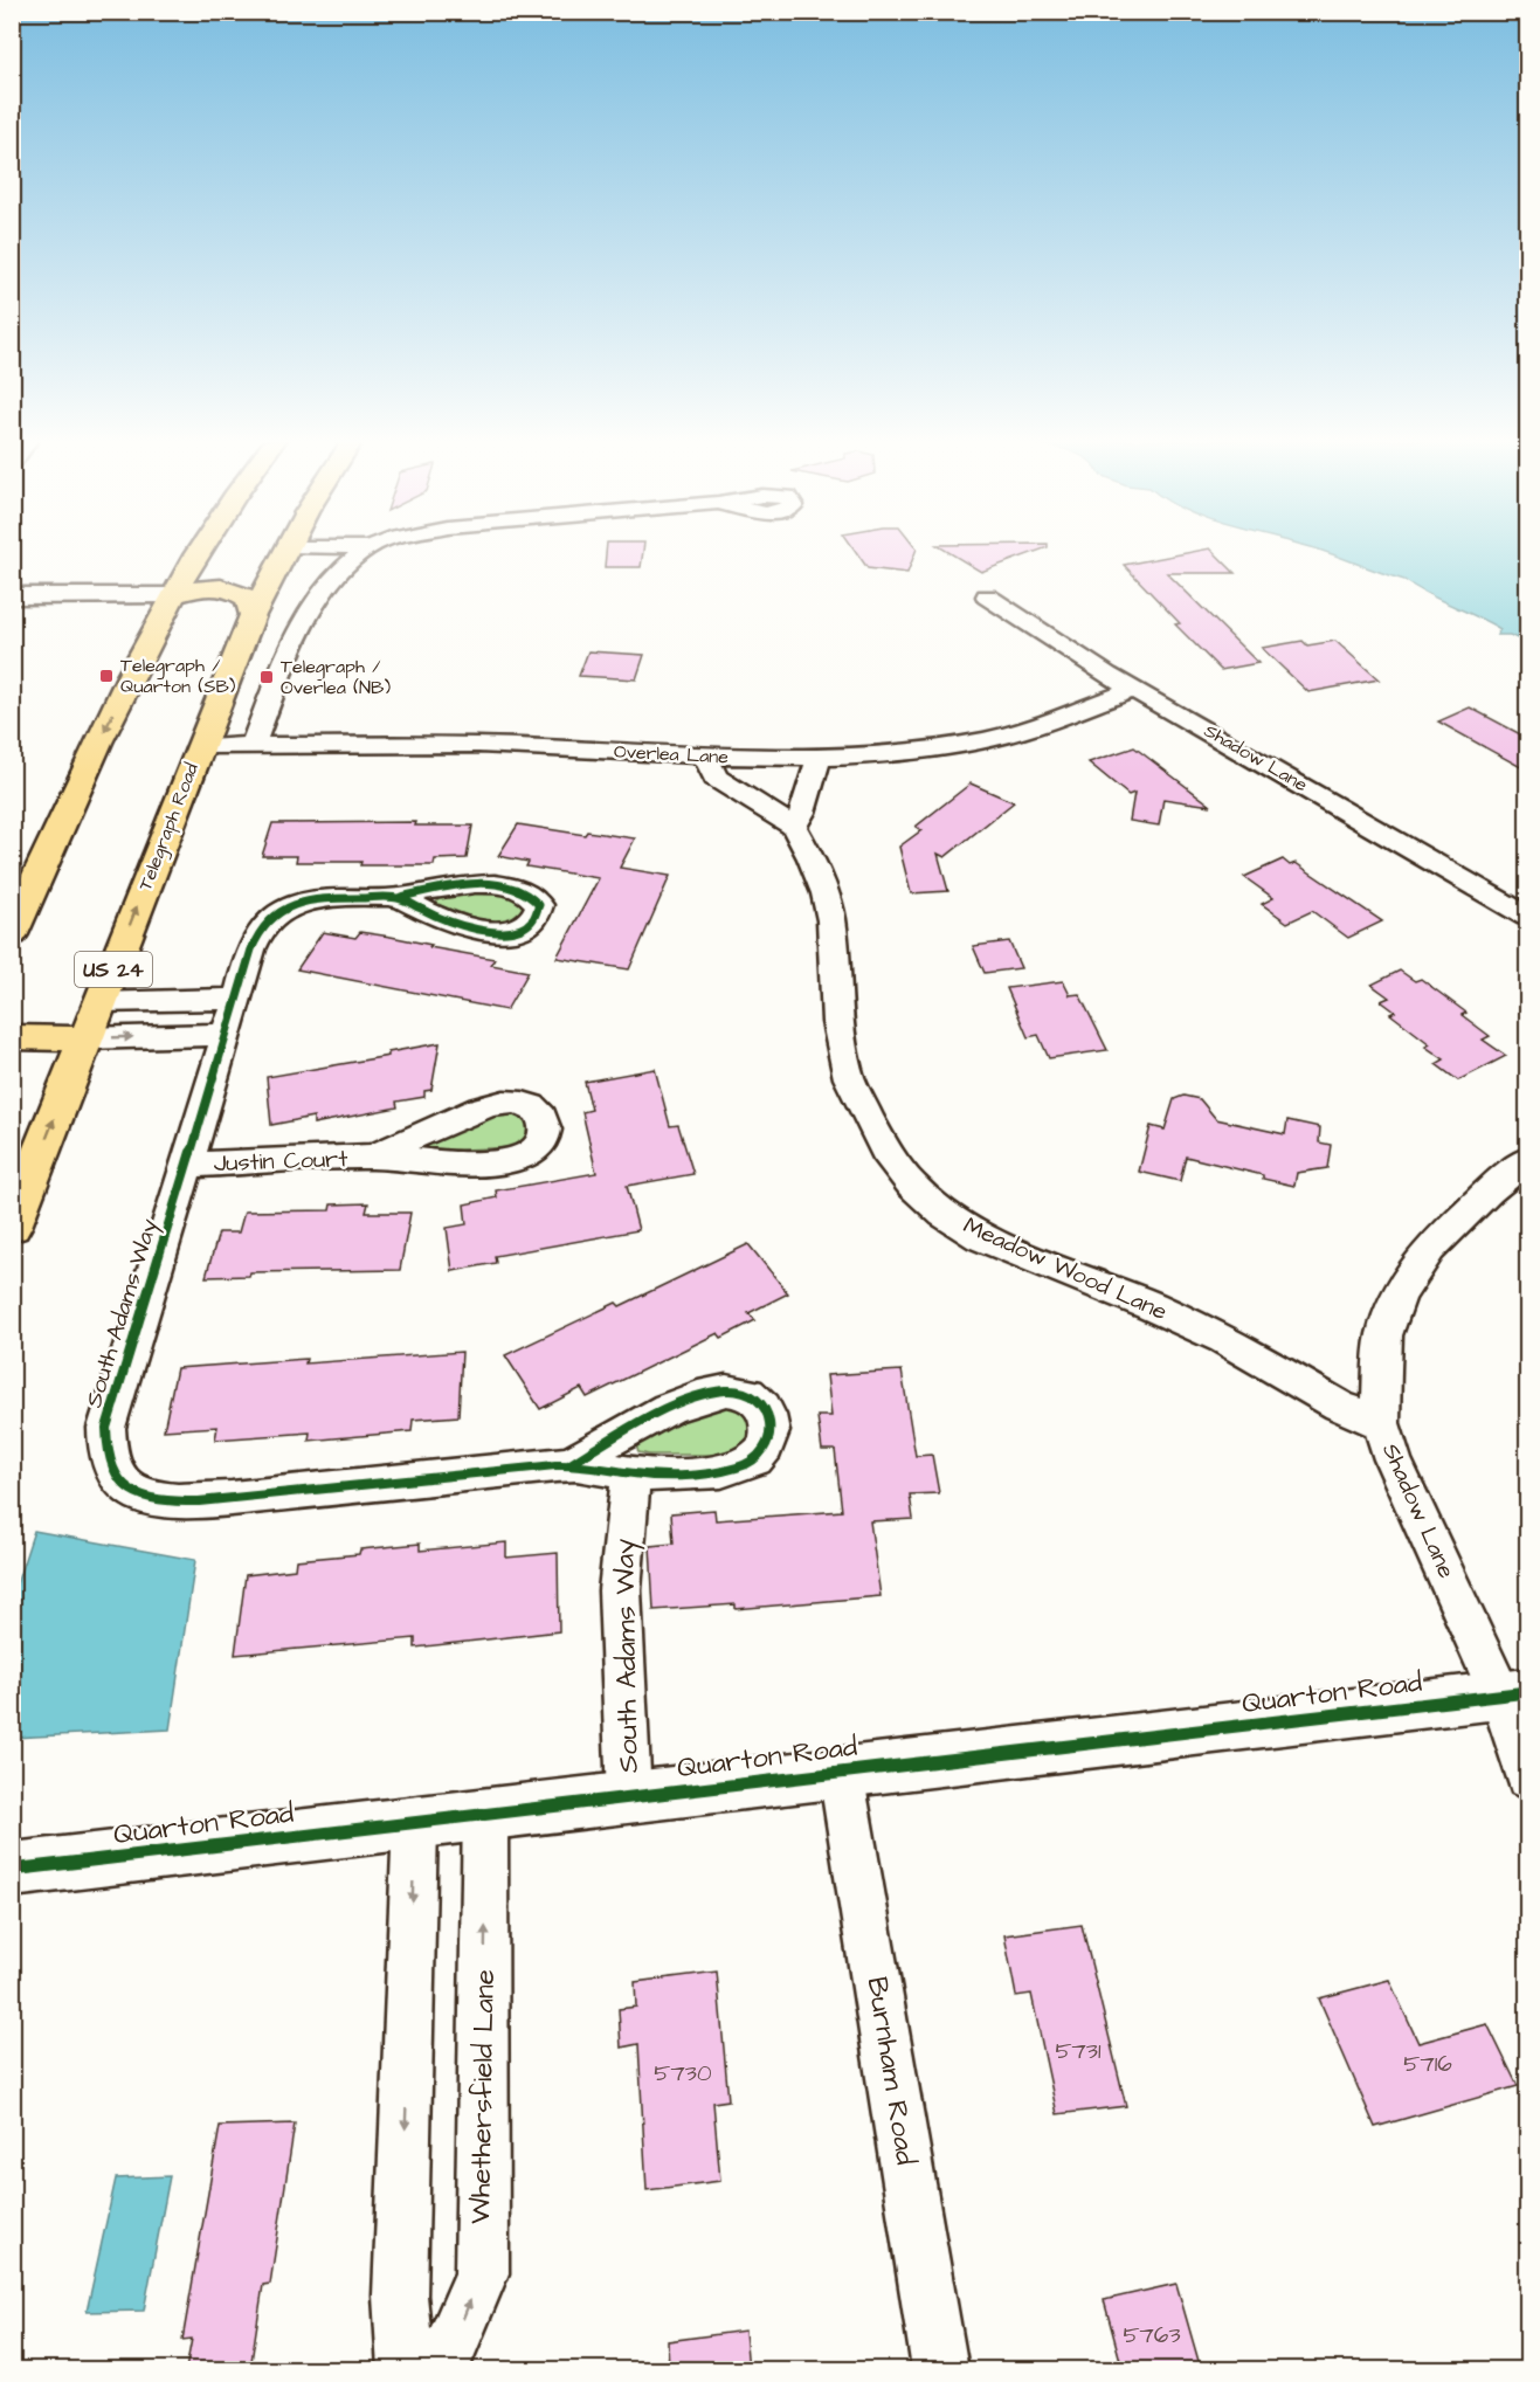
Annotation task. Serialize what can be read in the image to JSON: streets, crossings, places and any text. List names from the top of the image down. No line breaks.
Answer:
{"streets":{"highway":["Telegraph Road","US 24"],"street":["Overlea Lane","Shadow Lane","Justin Court","Meadow Wood Lane","South Adams Way","Quarton Road","Burnham Road","Whethersfield Lane"]},"crossings":[["Overlea Lane","Shadow Lane"],["Overlea Lane","Telegraph Road"],["Overlea Lane","Meadow Wood Lane"],["Shadow Lane","Meadow Wood Lane"],["Shadow Lane","Quarton Road"],["Justin Court","South Adams Way"],["South Adams Way","Quarton Road"],["Quarton Road","Burnham Road"],["Quarton Road","Whethersfield Lane"]],"places":{"transit":["Telegraph / Quarton (SB)","Telegraph / Overlea (NB)"]},"house_numbers":["5731","5716","5730","5763"]}
